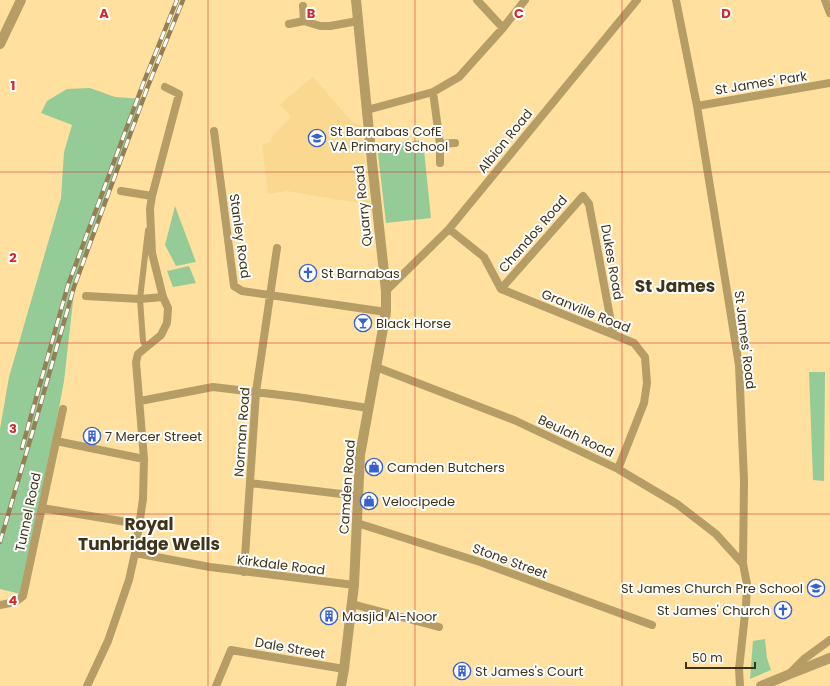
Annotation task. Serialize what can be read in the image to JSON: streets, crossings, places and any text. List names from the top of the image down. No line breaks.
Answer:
{"streets":{"street":["St James' Park","Albion Road","Quarry Road","Chandos Road","Stanley Road","Dukes Road","Granville Road","St James' Road","Norman Road","Beulah Road","Camden Road","Tunnel Road","Stone Street","Kirkdale Road","Dale Street"]},"crossings":[["St James' Park","St James' Road"],["Albion Road","Quarry Road"],["Albion Road","Camden Road"],["Quarry Road","Camden Road"],["Chandos Road","Dukes Road"],["Chandos Road","Granville Road"],["Stanley Road","Norman Road"],["Stanley Road","Camden Road"],["Dukes Road","Granville Road"],["Granville Road","Beulah Road"],["St James' Road","Beulah Road"],["Norman Road","Kirkdale Road"],["Beulah Road","Camden Road"],["Camden Road","Stone Street"],["Camden Road","Kirkdale Road"],["Camden Road","Dale Street"]],"districts":["St James","Royal Tunbridge Wells"],"places":{"school or university":["St Barnabas CofE VA Primary School","St James Church Pre School"],"church":["St Barnabas","St James' Church"],"bar":["Black Horse"],"building":["7 Mercer Street","Masjid Al-Noor","St James's Court"],"shop":["Camden Butchers","Velocipede"]},"scale_bar":"50 m","grid":{"columns":["A","B","C","D"],"rows":["1","2","3","4"]}}
